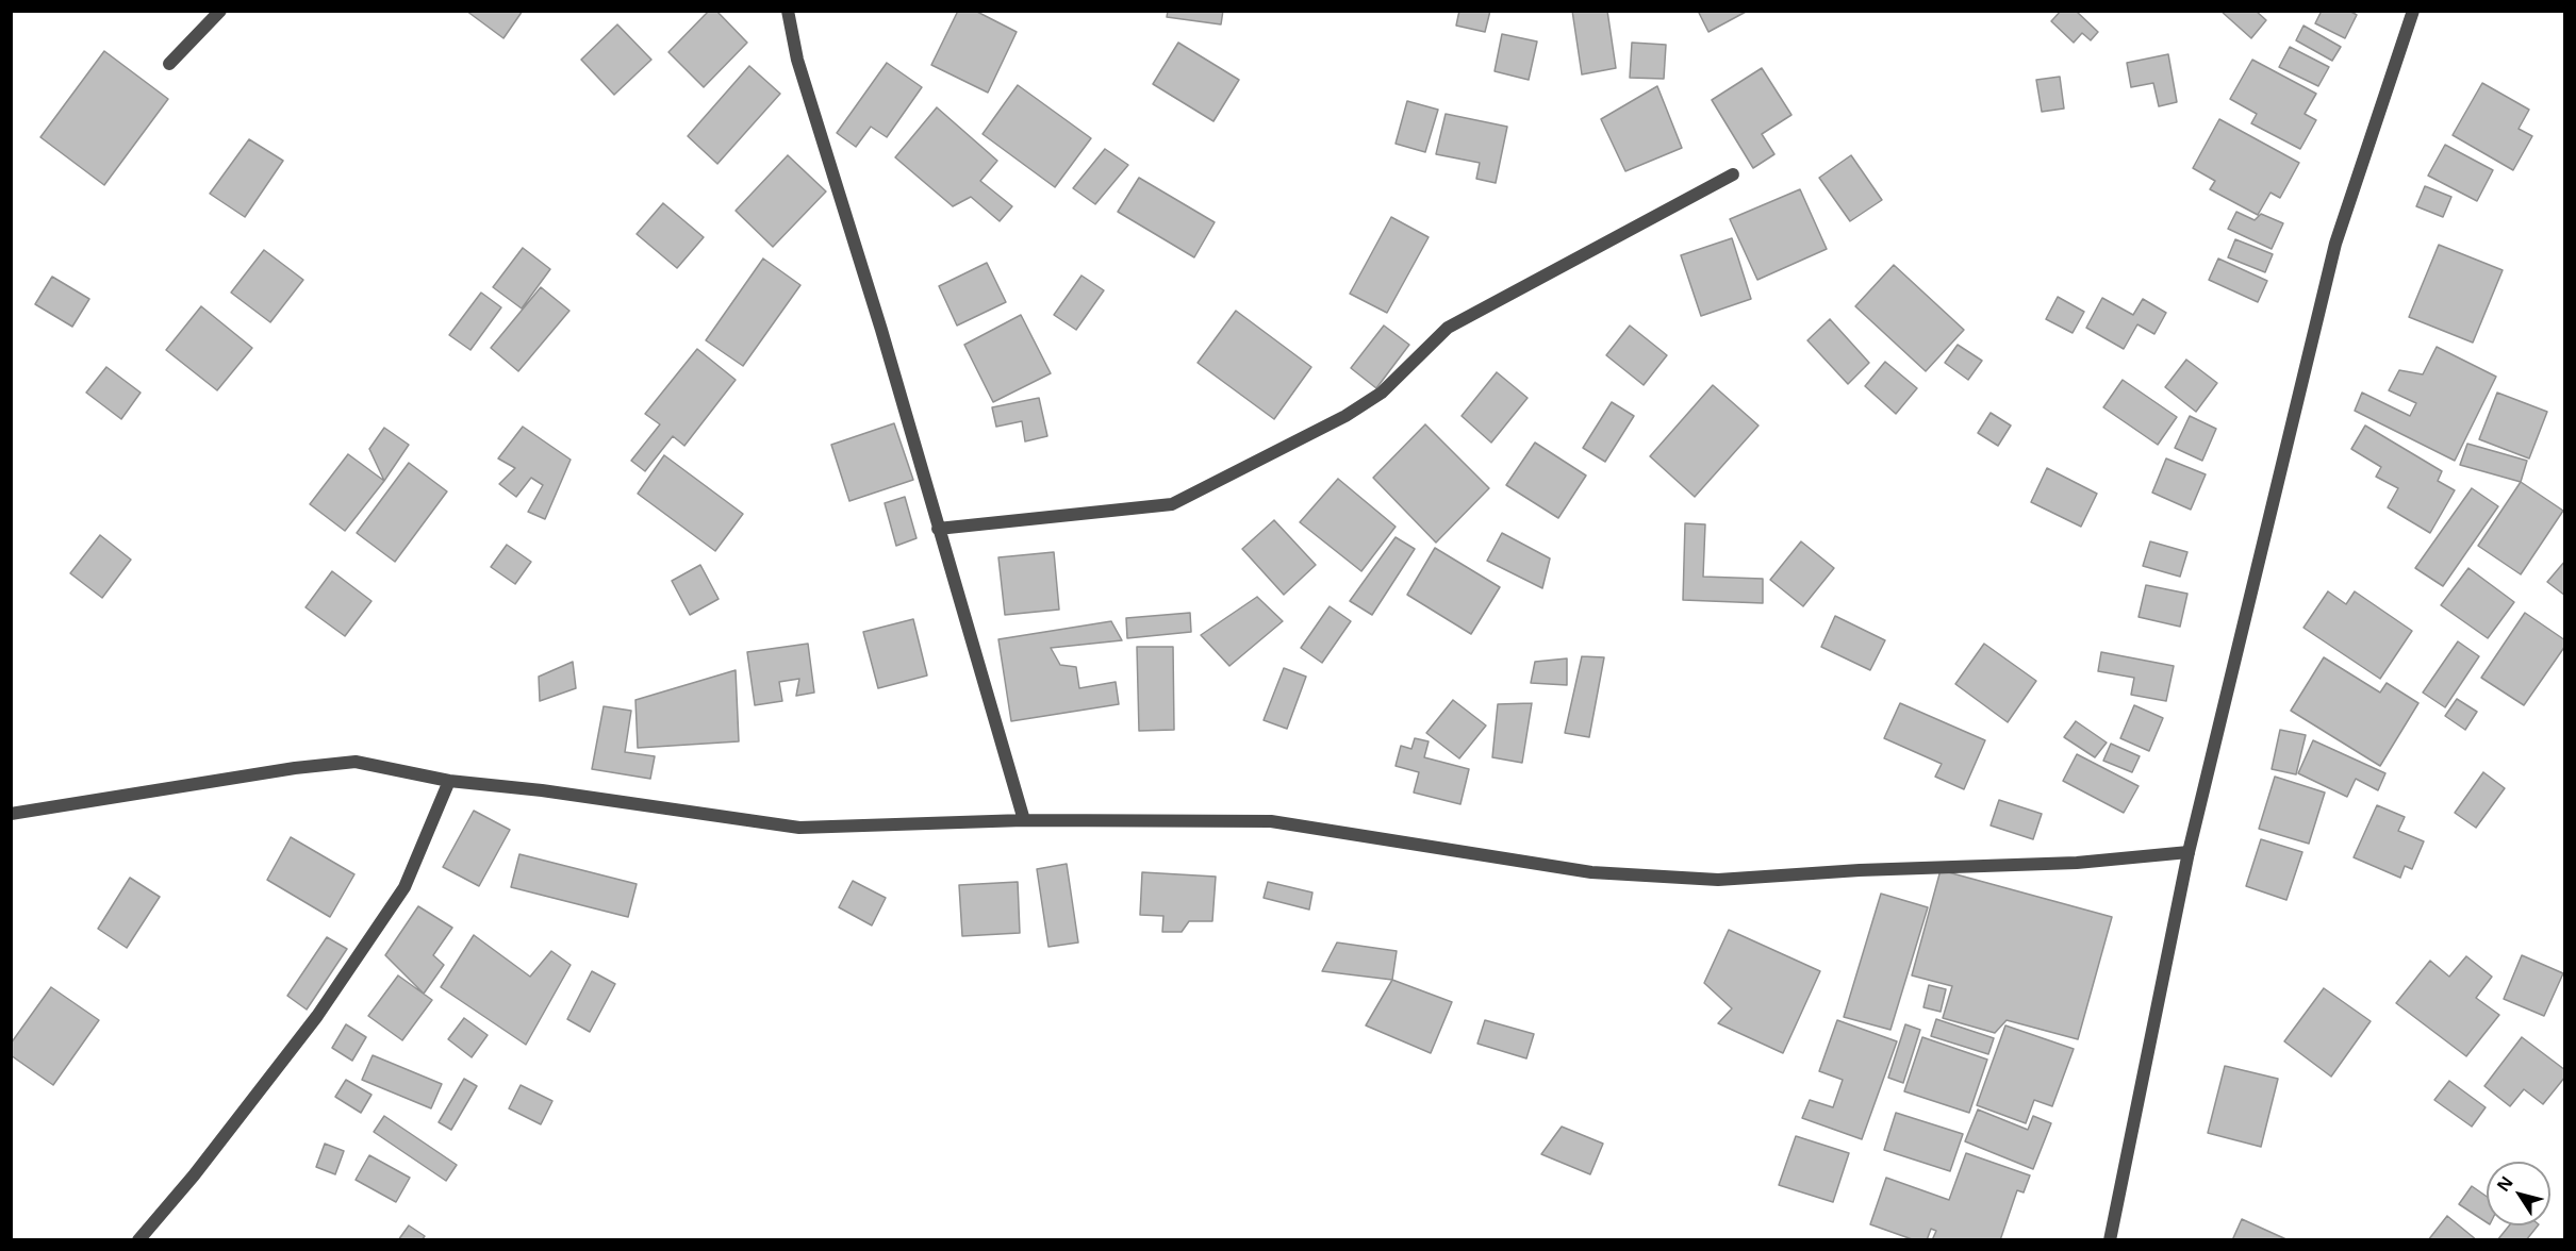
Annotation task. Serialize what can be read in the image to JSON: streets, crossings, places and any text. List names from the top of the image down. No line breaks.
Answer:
{"north":"top left"}
